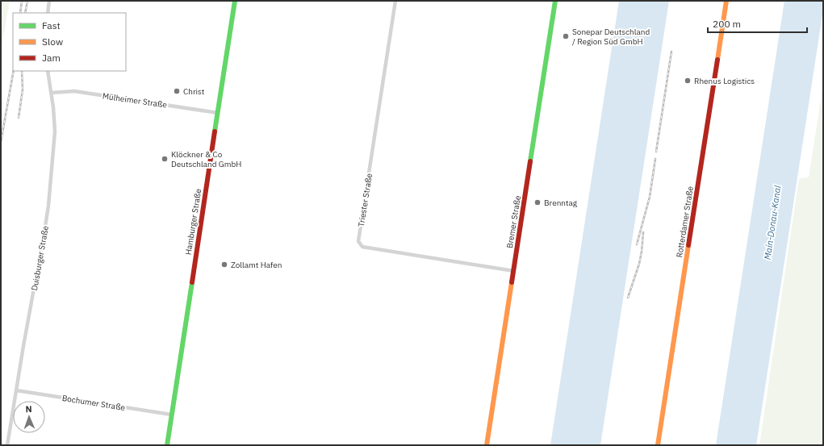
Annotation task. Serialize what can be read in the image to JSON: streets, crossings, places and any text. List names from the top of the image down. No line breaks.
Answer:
{"streets":{"street":["Mülheimer Straße","Triester Straße","Hamburger Straße","Bremer Straße","Rotterdamer Straße","Duisburger Straße","Bochumer Straße"]},"crossings":[["Mülheimer Straße","Hamburger Straße"],["Mülheimer Straße","Duisburger Straße"],["Triester Straße","Bremer Straße"],["Hamburger Straße","Bochumer Straße"],["Duisburger Straße","Bochumer Straße"]],"water":["Main-Donau-Kanal"],"places":["Sonepar Deutschland / Region Süd GmbH","Rhenus Logistics","Christ","Klöckner & Co Deutschland GmbH","Brenntag","Zollamt Hafen"],"legend":["Fast","Slow","Jam"],"scale_bar":"200 m","north":"top"}
